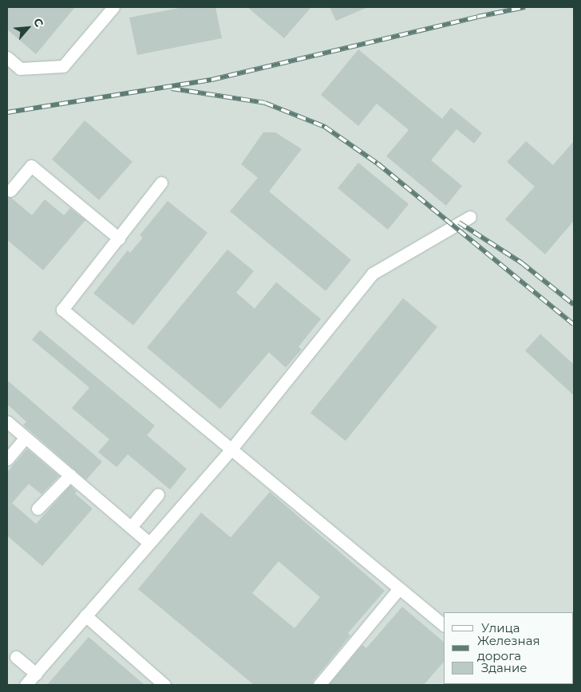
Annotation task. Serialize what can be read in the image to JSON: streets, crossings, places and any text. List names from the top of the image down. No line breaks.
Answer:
{"legend":["Улица","Железная дорога","Здание"],"north":"top right"}
